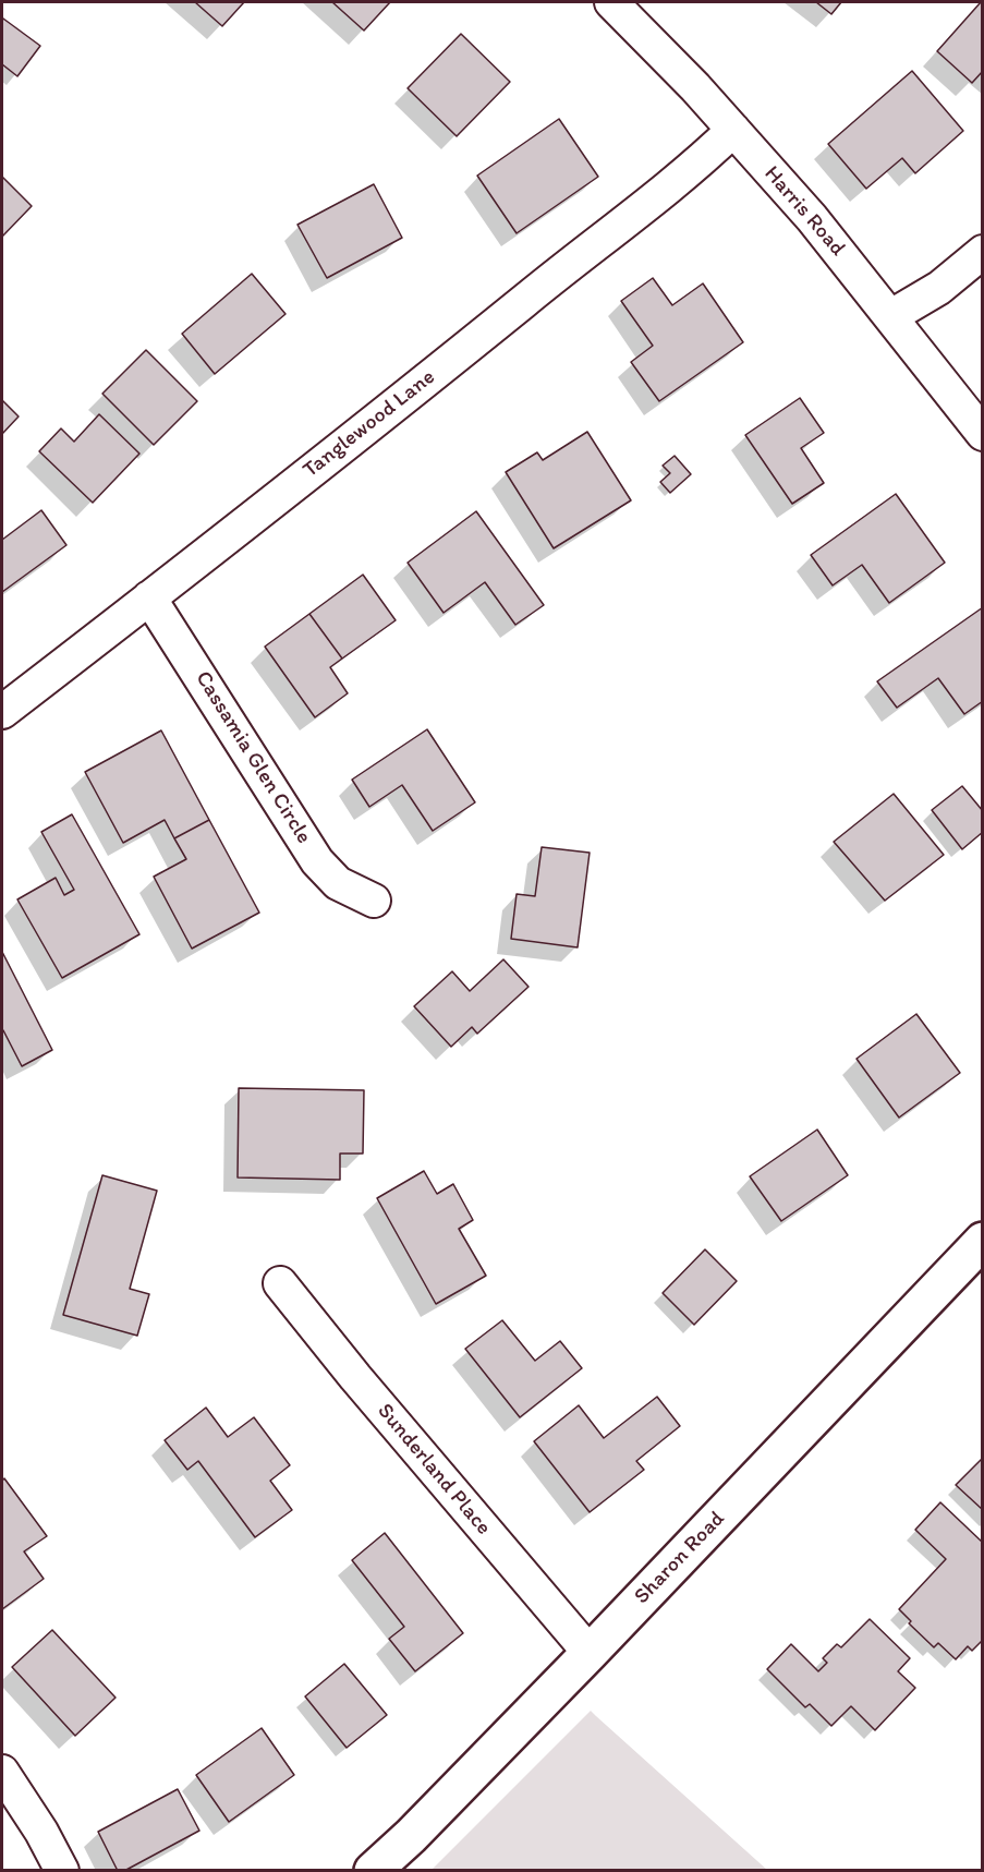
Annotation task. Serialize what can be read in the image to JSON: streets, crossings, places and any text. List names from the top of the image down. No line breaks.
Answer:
{"streets":{"street":["Harris Road","Tanglewood Lane","Cassamia Glen Circle","Sunderland Place","Sharon Road"]},"crossings":[["Harris Road","Tanglewood Lane"],["Tanglewood Lane","Cassamia Glen Circle"],["Sunderland Place","Sharon Road"]]}
